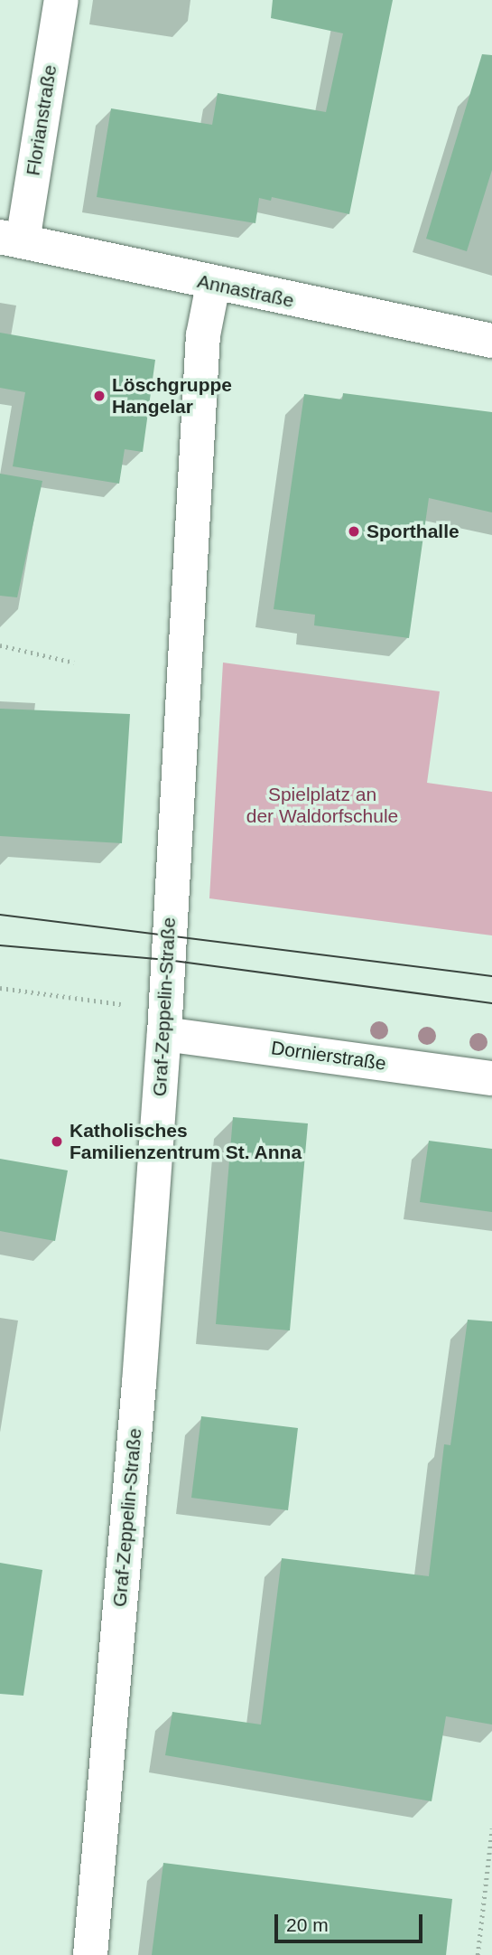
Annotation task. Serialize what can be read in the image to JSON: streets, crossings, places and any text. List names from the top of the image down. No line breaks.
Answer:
{"streets":{"street":["Florianstraße","Annastraße","Graf-Zeppelin-Straße","Dornierstraße"]},"crossings":[["Florianstraße","Annastraße"],["Annastraße","Graf-Zeppelin-Straße"],["Graf-Zeppelin-Straße","Dornierstraße"]],"parks":["Spielplatz an der Waldorfschule"],"places":["Löschgruppe Hangelar","Sporthalle","Katholisches Familienzentrum St. Anna"],"scale_bar":"20 m"}
